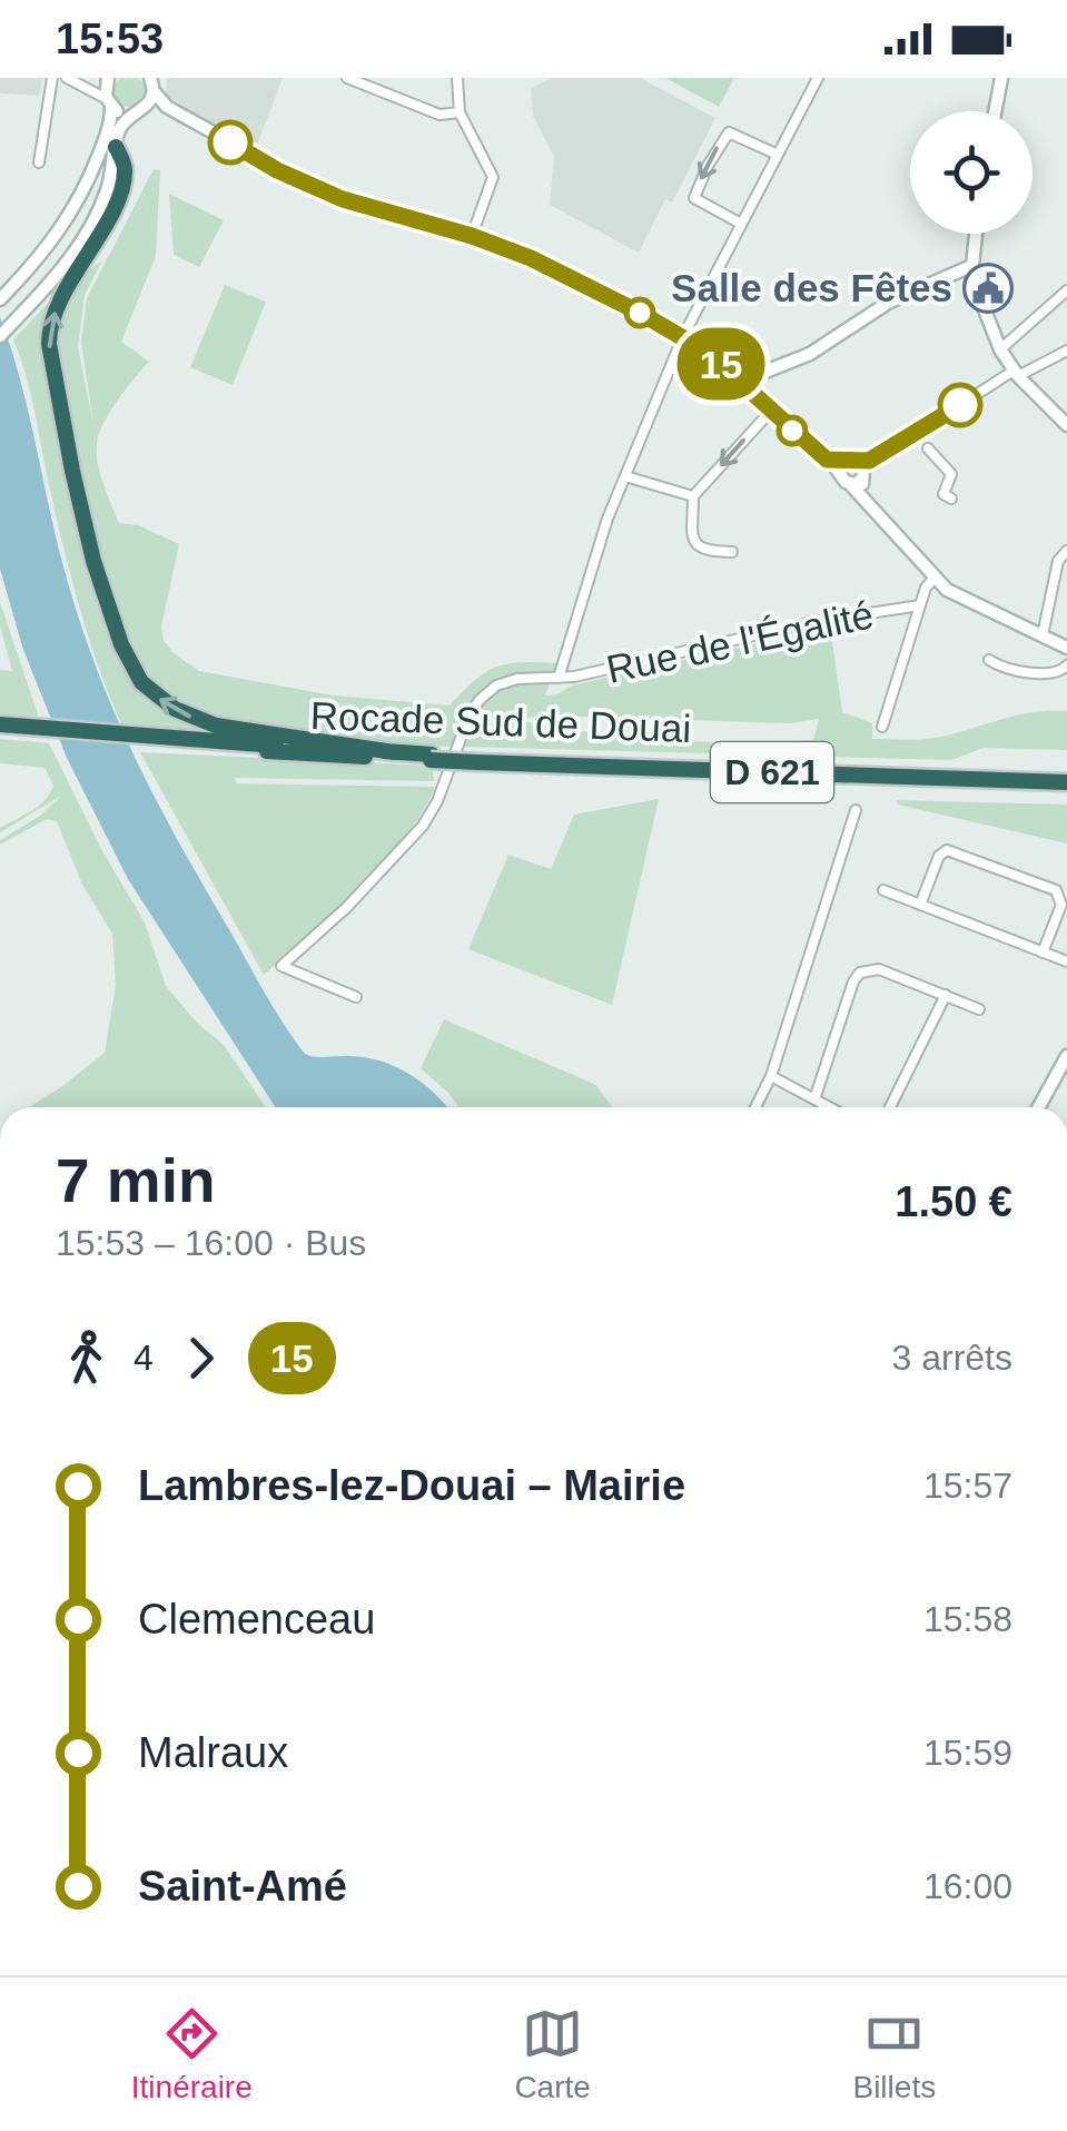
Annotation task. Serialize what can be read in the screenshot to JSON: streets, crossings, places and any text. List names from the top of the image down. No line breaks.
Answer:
{"streets":{"highway":["Rocade Sud de Douai","D 621"],"street":["Rue de l'Égalité"]},"places":{"public building":["Salle des Fêtes"]},"lines":["bus line 15"],"page":{"status":"15:53","on_map":"15","heading":["7 min","15:53 – 16:00 · Bus","1.50 €"],"legs":["4","15","3 arrêts"],"list":[{"name":"Lambres-lez-Douai – Mairie","value":"15:57"},{"name":"Clemenceau","value":"15:58"},{"name":"Malraux","value":"15:59"},{"name":"Saint-Amé","value":"16:00"}],"tabs":["Itinéraire","Carte","Billets"]}}
